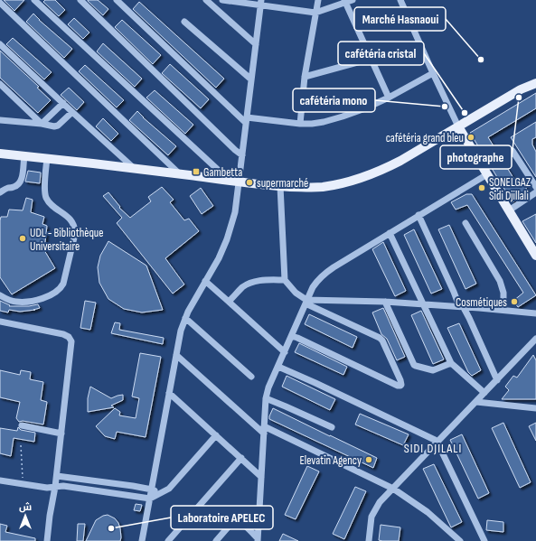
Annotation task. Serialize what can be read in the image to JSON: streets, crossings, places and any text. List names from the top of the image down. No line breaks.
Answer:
{"districts":["SIDI DJILALI"],"places":{"other":["Marché Hasnaoui","photographe","cafétéria mono","cafétéria cristal","cafétéria grand bleu","supermarché","SONELGAZ Sidi Djillali","UDL - Bibliothèque Universitaire","Cosmétiques","Elevatin Agency","Laboratoire APELEC"],"transit":["Gambetta"]},"north":"top"}
